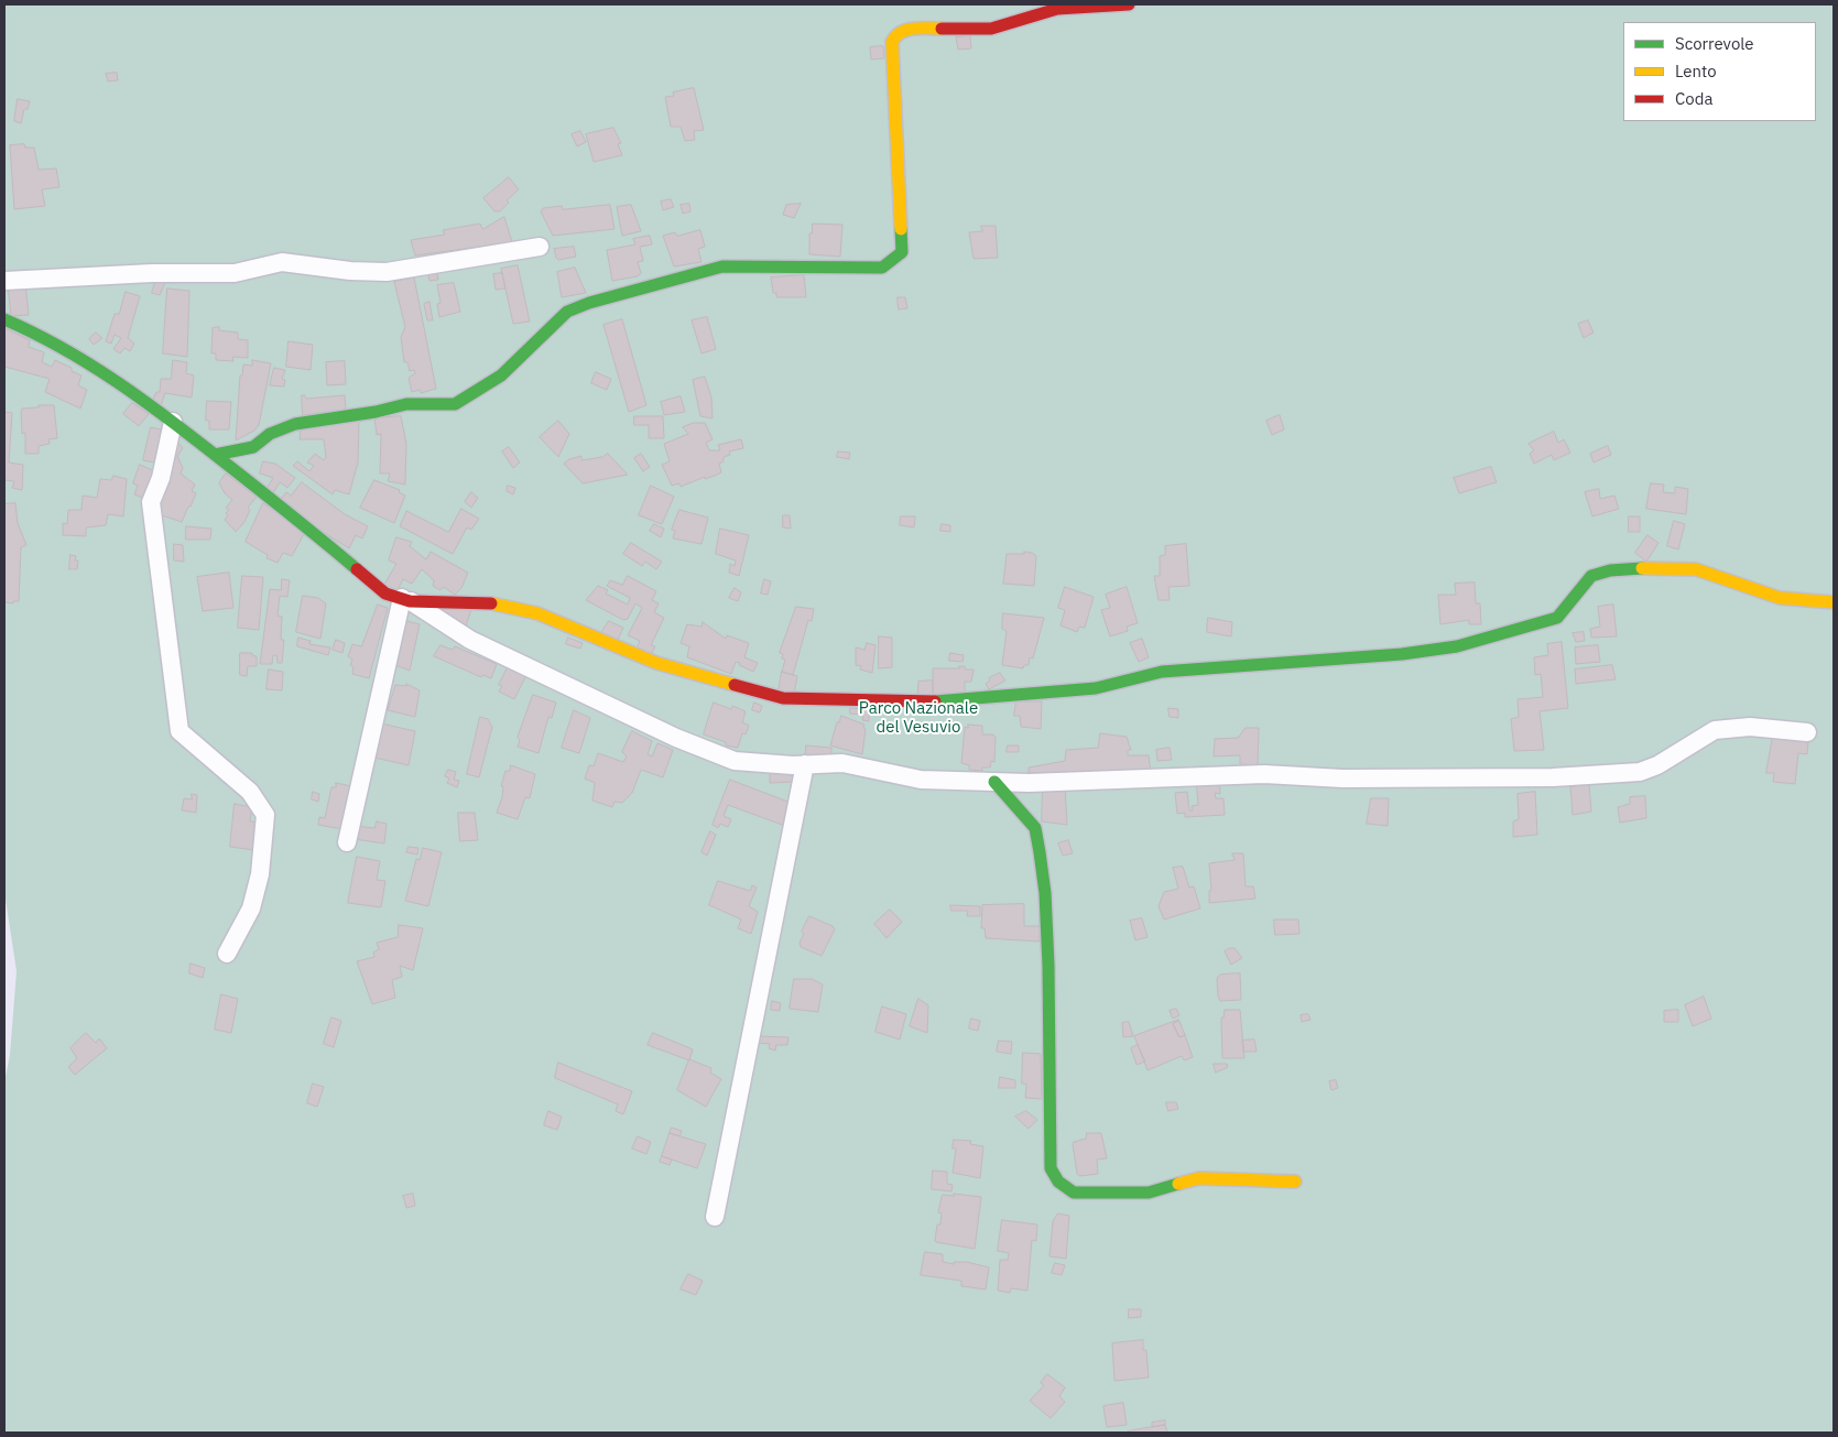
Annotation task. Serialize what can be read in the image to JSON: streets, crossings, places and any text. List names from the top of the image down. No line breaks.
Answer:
{"parks":["Parco Nazionale del Vesuvio"],"legend":["Scorrevole","Lento","Coda"]}
